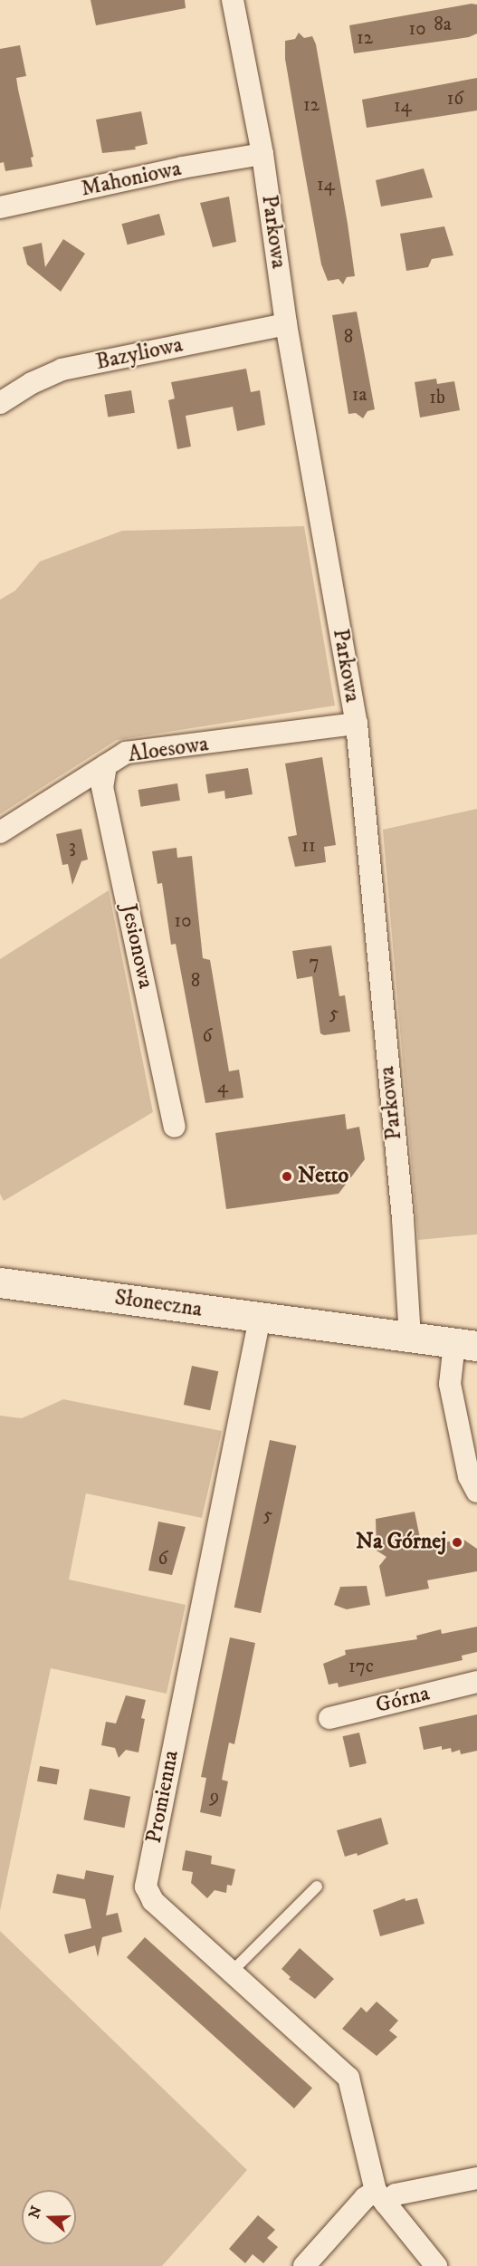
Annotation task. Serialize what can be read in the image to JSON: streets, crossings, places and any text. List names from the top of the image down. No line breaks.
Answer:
{"streets":{"street":["Mahoniowa","Parkowa","Bazyliowa","Aloesowa","Jesionowa","Słoneczna","Górna","Promienna"]},"crossings":[["Mahoniowa","Parkowa"],["Parkowa","Bazyliowa"],["Parkowa","Aloesowa"],["Parkowa","Słoneczna"],["Aloesowa","Jesionowa"],["Słoneczna","Promienna"]],"places":["Netto","Na Górnej"],"house_numbers":["8a","10","12","16","12","14","14","8","1a","1b","11","3","10","7","8","5","6","4","5","6","17c","9"],"north":"left"}
